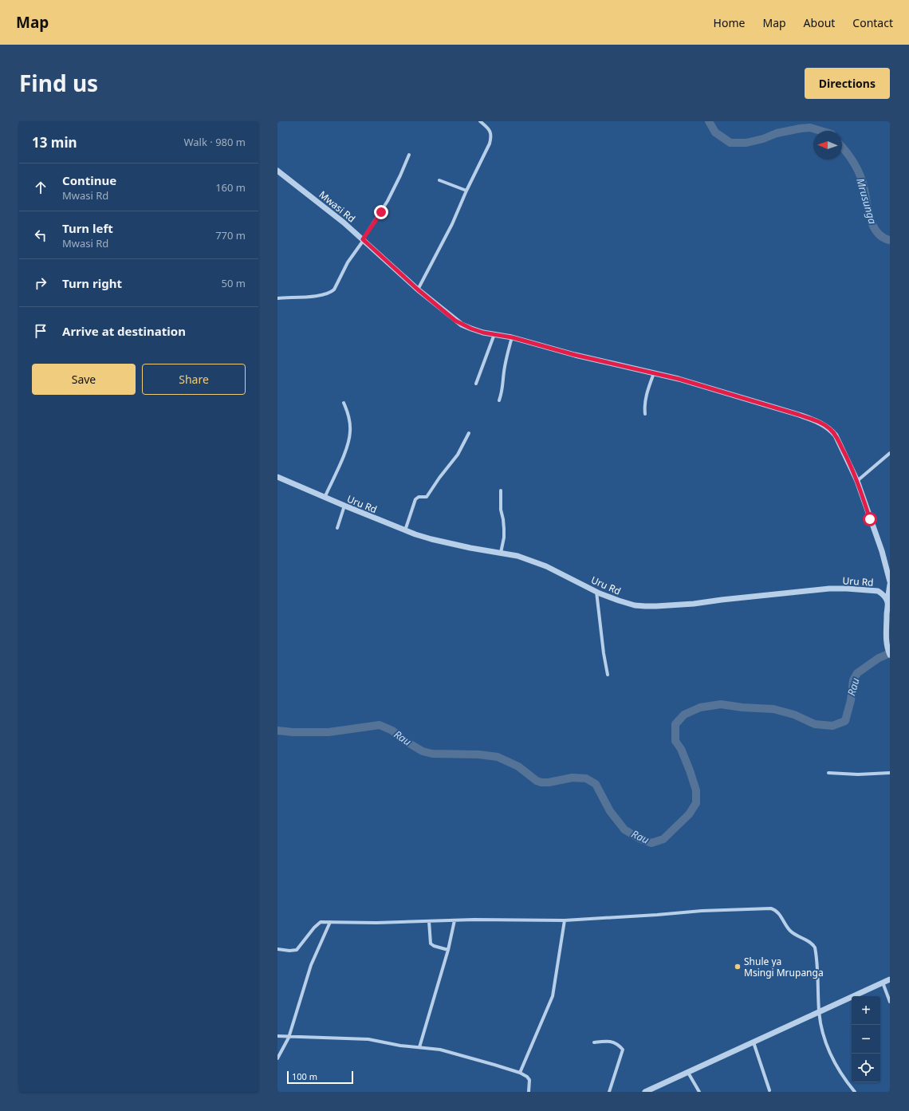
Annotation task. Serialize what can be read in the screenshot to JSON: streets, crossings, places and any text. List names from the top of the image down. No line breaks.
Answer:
{"streets":{"street":["Mwasi Rd","Uru Rd"]},"water":["Mrusunga","Rau"],"places":["Shule ya Msingi Mrupanga"],"scale_bar":"100 m","north":"left","page":{"header":"Map","nav":["Home","Map","About","Contact"],"title":"Find us","buttons":["Directions",["Save","Share"]],"heading":["13 min","Walk · 980 m"],"list":[["Continue","Mwasi Rd","160 m"],["Turn left","Mwasi Rd","770 m"],["Turn right","50 m"],"Arrive at destination"],"map_buttons":["+","−"],"scale":"100 m"}}
